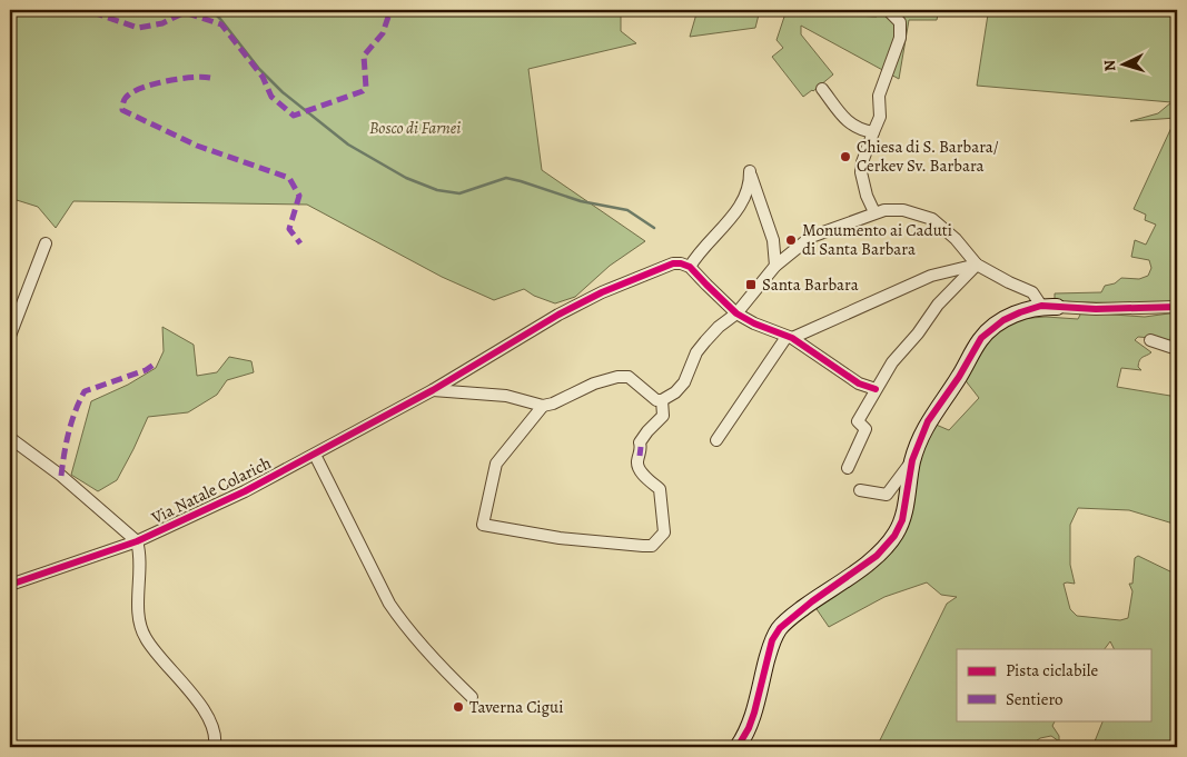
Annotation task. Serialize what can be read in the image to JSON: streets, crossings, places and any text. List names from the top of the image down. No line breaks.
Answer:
{"streets":{"street":["Via Natale Colarich"]},"parks":["Bosco di Farnei"],"places":{"other":["Chiesa di S. Barbara/ Cerkev Sv. Barbara","Monumento ai Caduti di Santa Barbara","Taverna Cigui"],"transit":["Santa Barbara"]},"legend":["Pista ciclabile","Sentiero"],"north":"left"}
